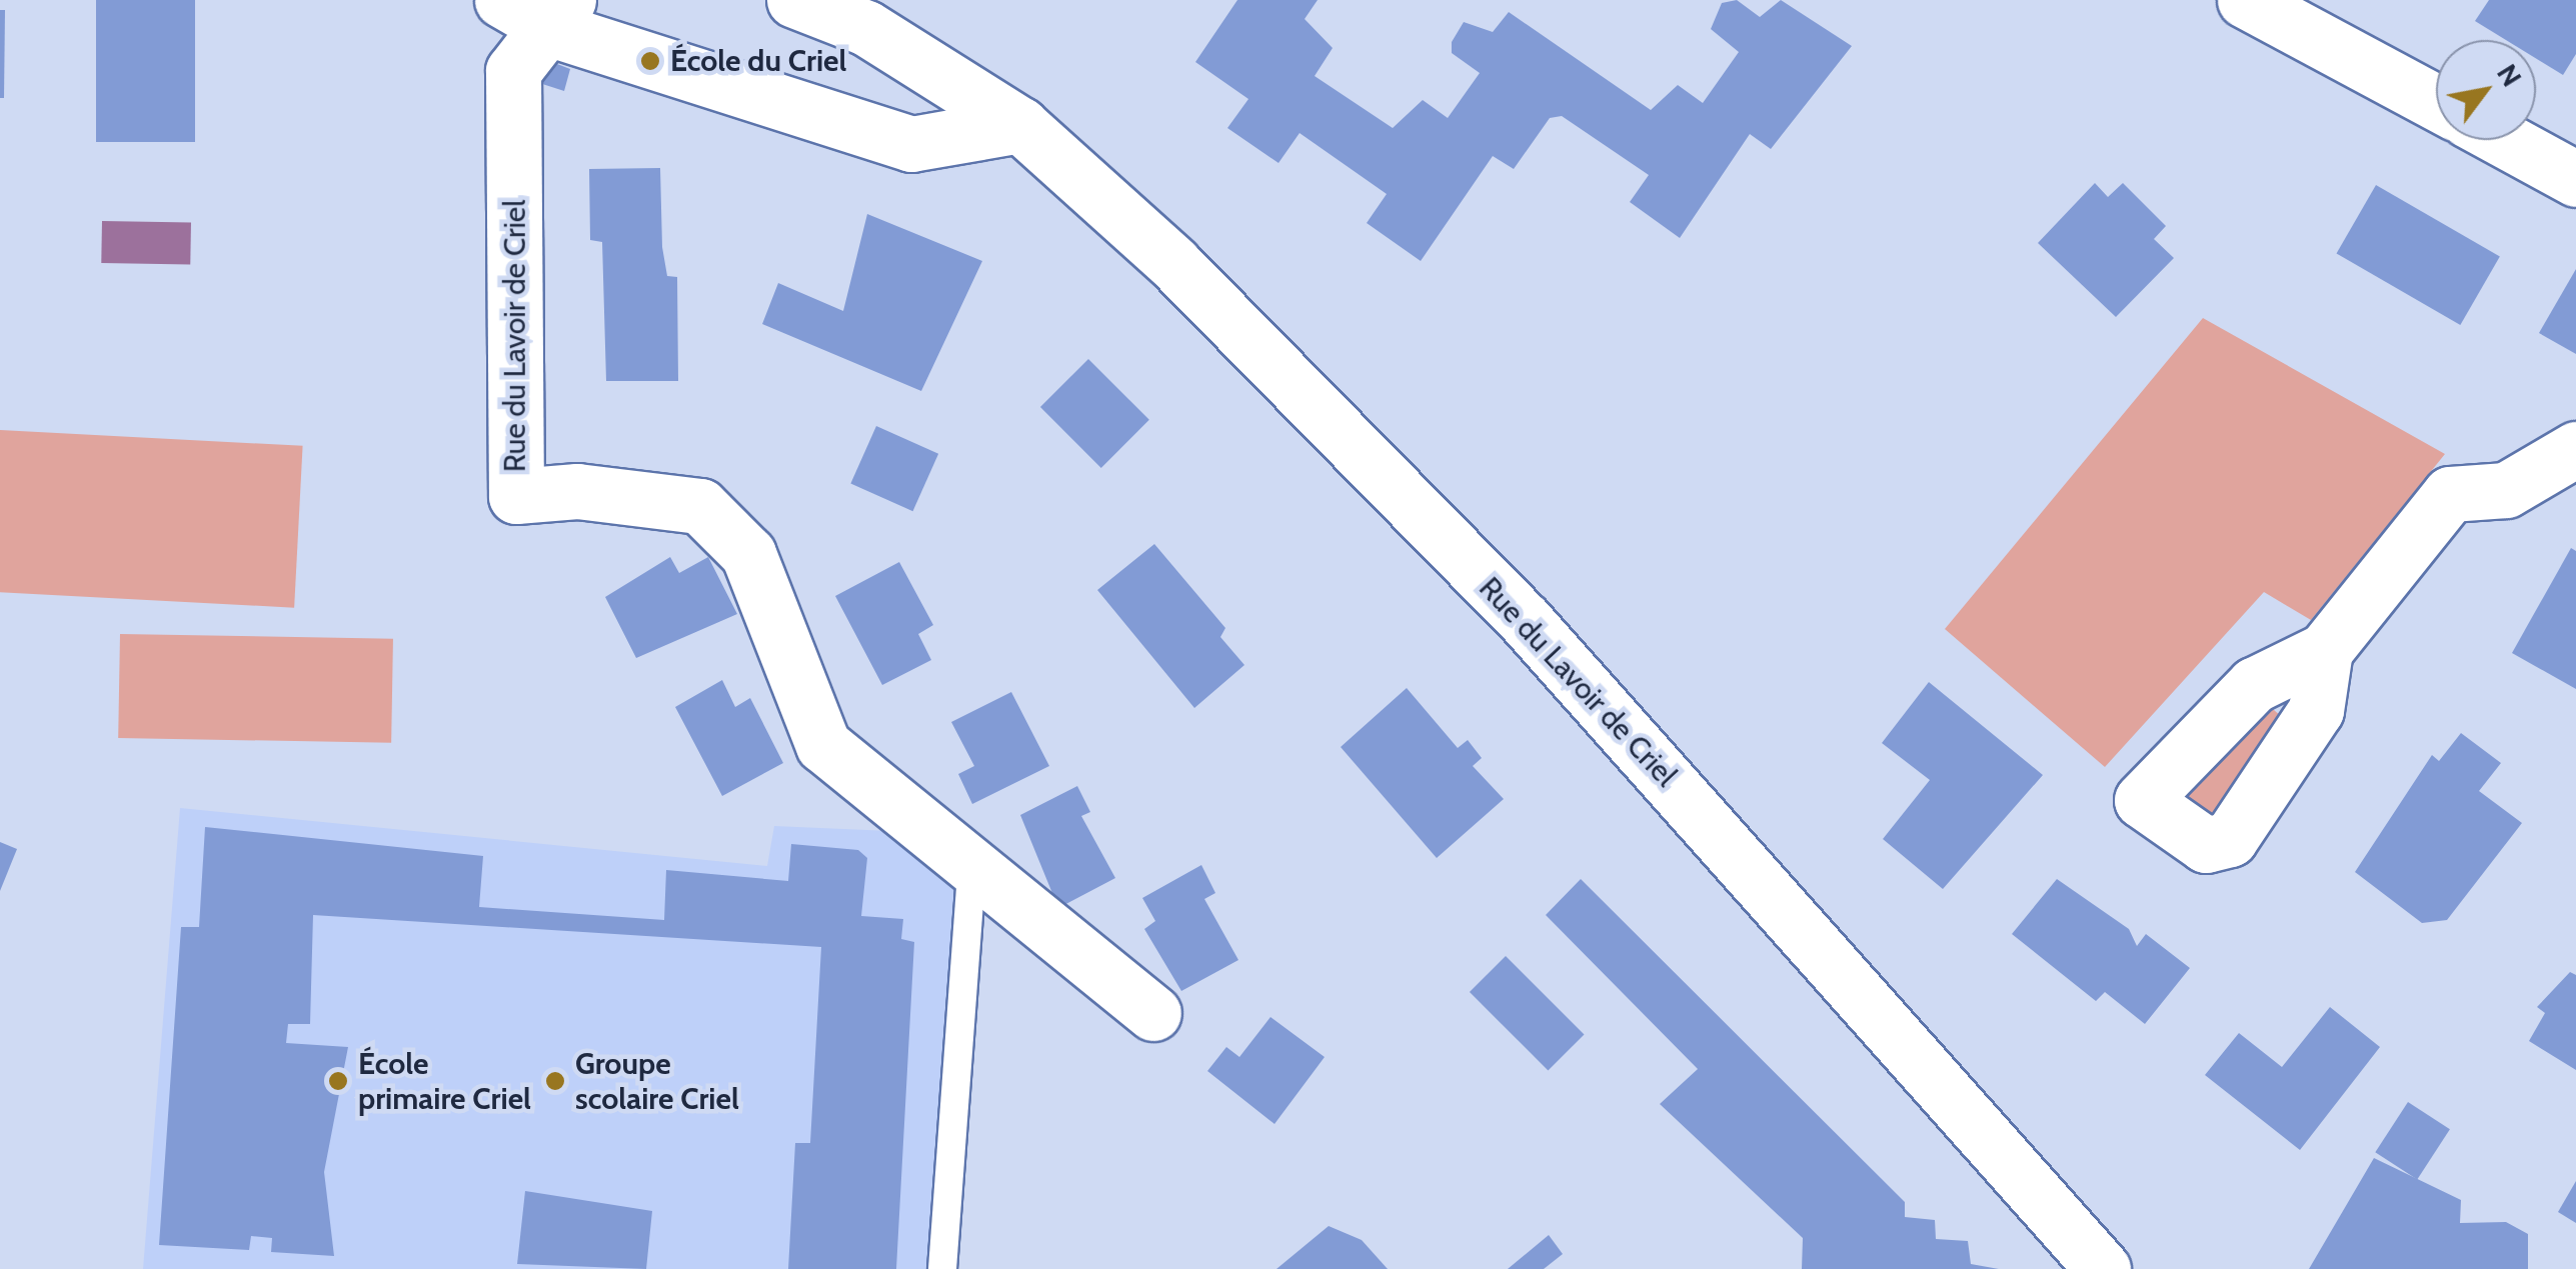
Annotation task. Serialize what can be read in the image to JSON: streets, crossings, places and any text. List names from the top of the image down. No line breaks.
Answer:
{"streets":{"street":["Rue du Lavoir de Criel"]},"places":["École du Criel","École primaire Criel","Groupe scolaire Criel"],"north":"top right"}
